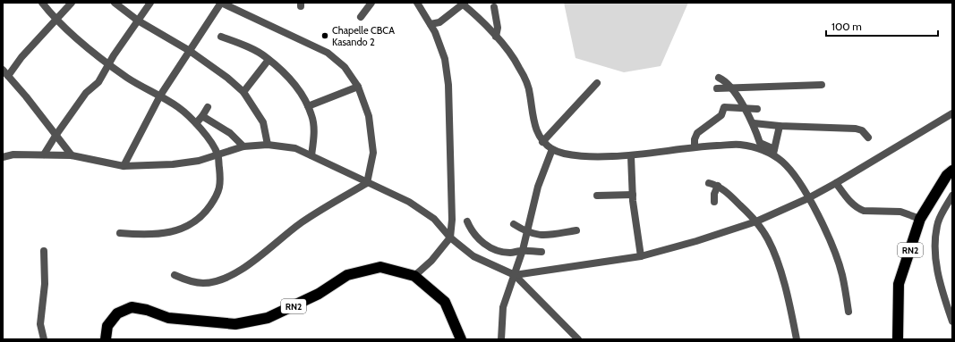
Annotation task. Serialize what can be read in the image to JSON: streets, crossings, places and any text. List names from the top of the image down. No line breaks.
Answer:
{"streets":{"highway":["RN2"]},"places":["Chapelle CBCA Kasando 2"],"scale_bar":"100 m"}
